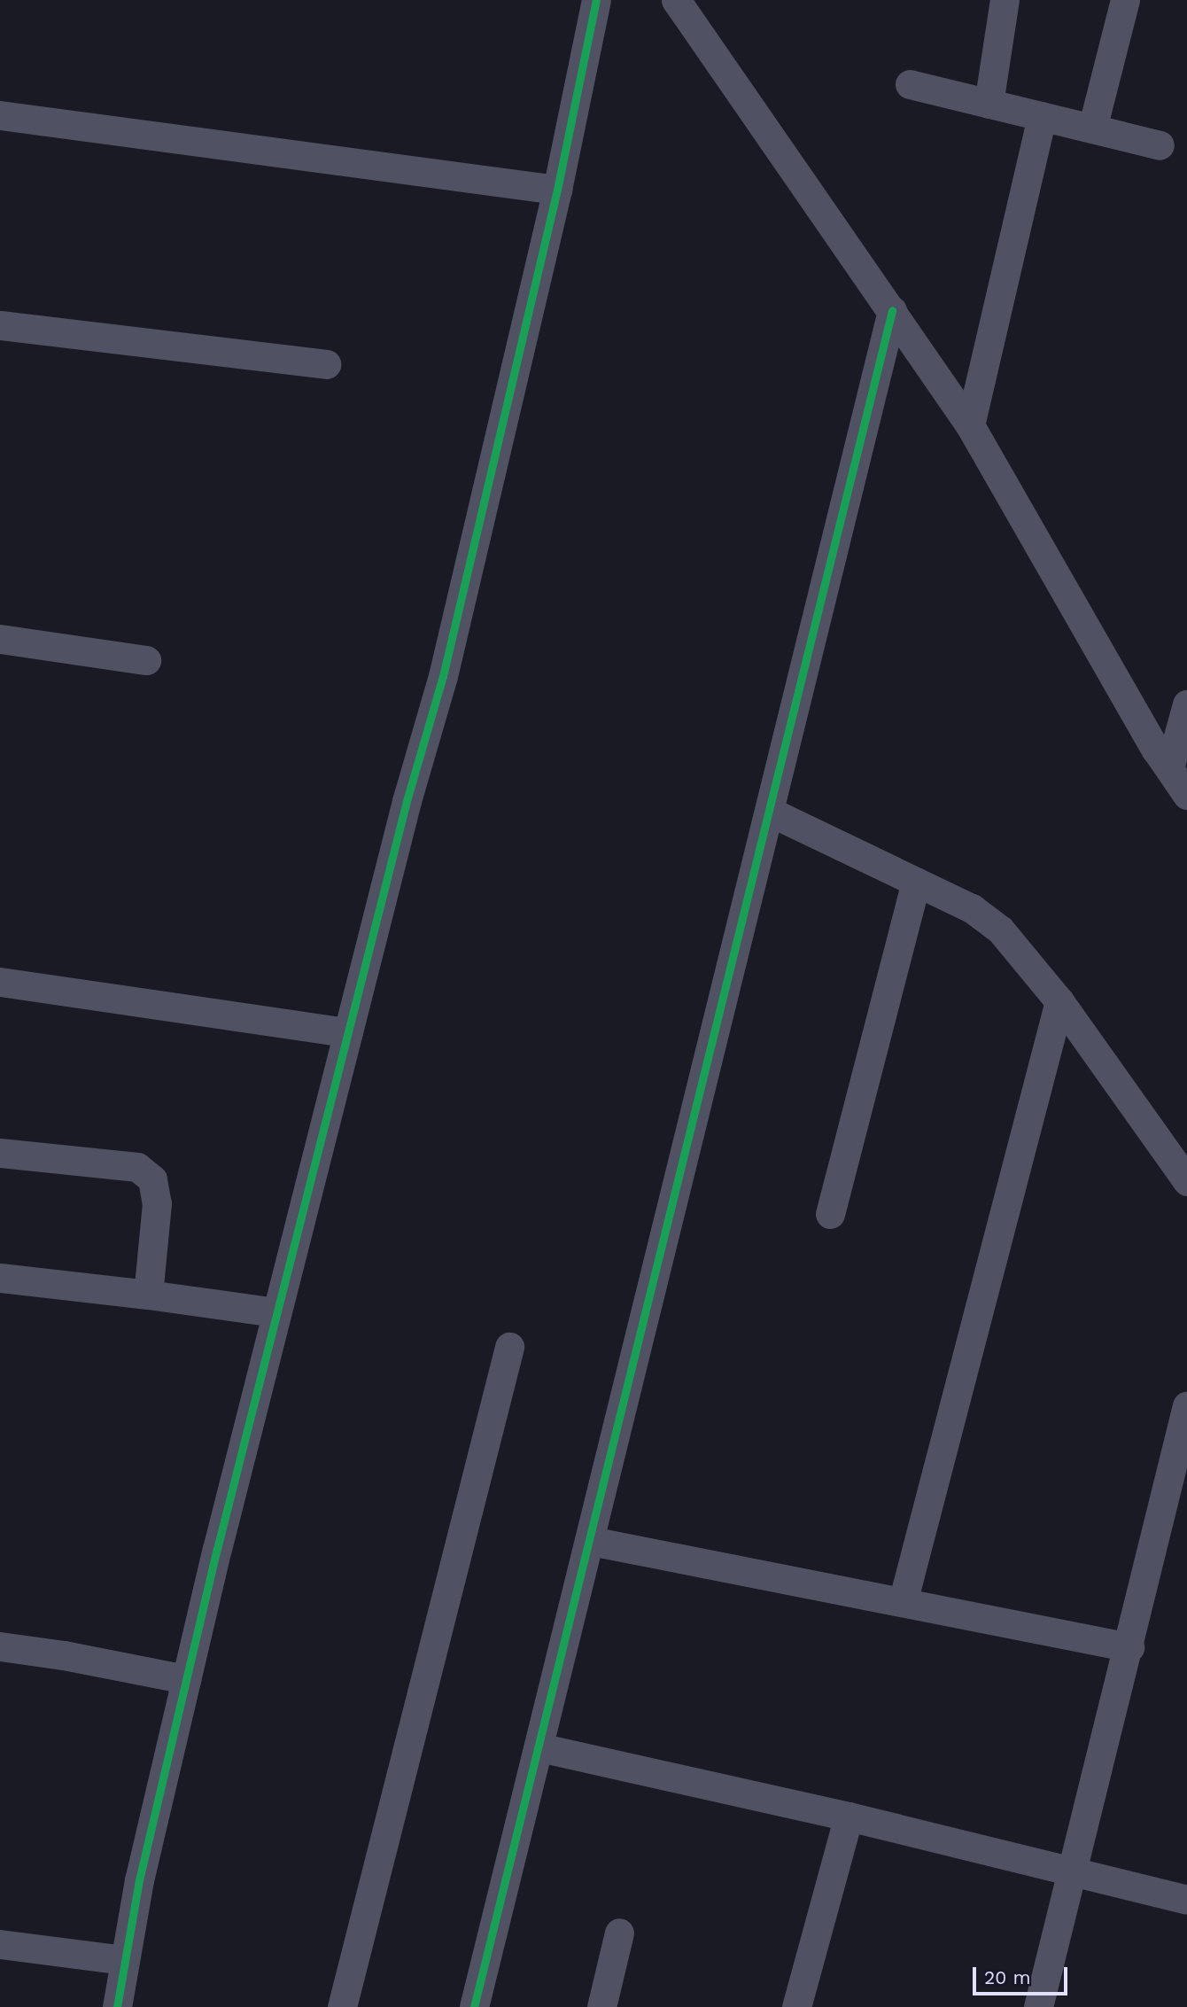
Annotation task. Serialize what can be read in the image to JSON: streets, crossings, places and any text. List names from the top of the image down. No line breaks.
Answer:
{"scale_bar":"20 m"}
